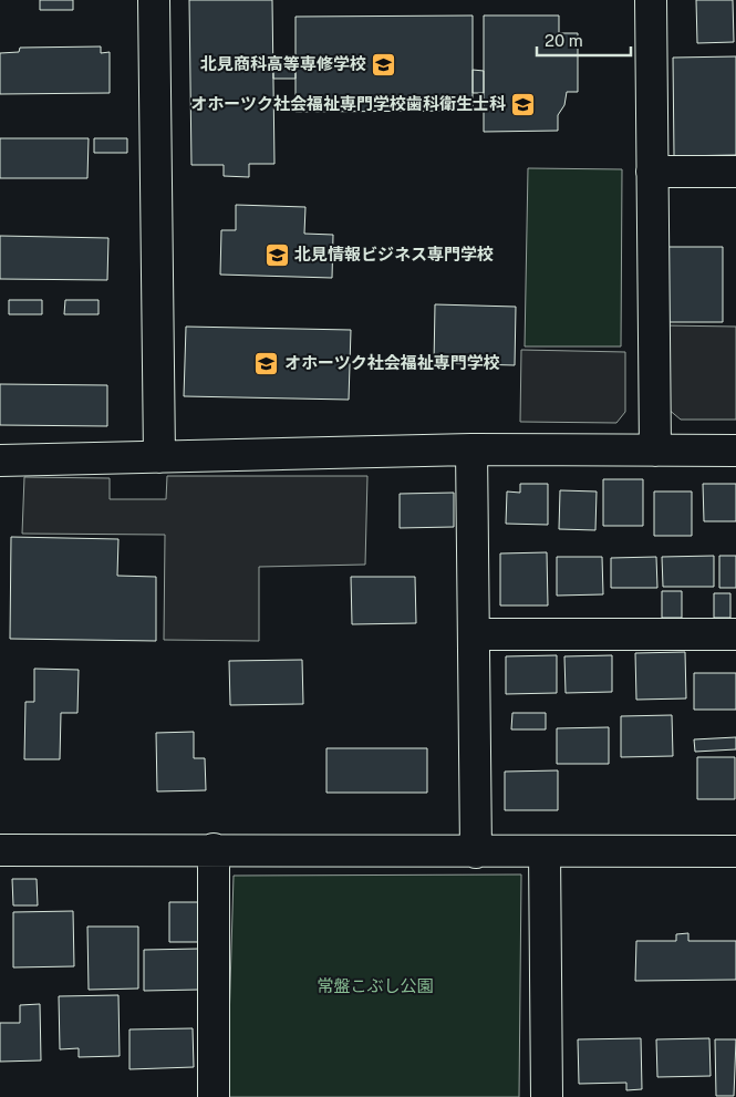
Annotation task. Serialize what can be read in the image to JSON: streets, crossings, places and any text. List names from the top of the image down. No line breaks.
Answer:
{"parks":["常盤こぶし公園"],"places":{"school or university":["北見商科高等専修学校","オホーツク社会福祉専門学校歯科衛生士科","北見情報ビジネス専門学校","オホーツク社会福祉専門学校"]},"scale_bar":"20 m"}
